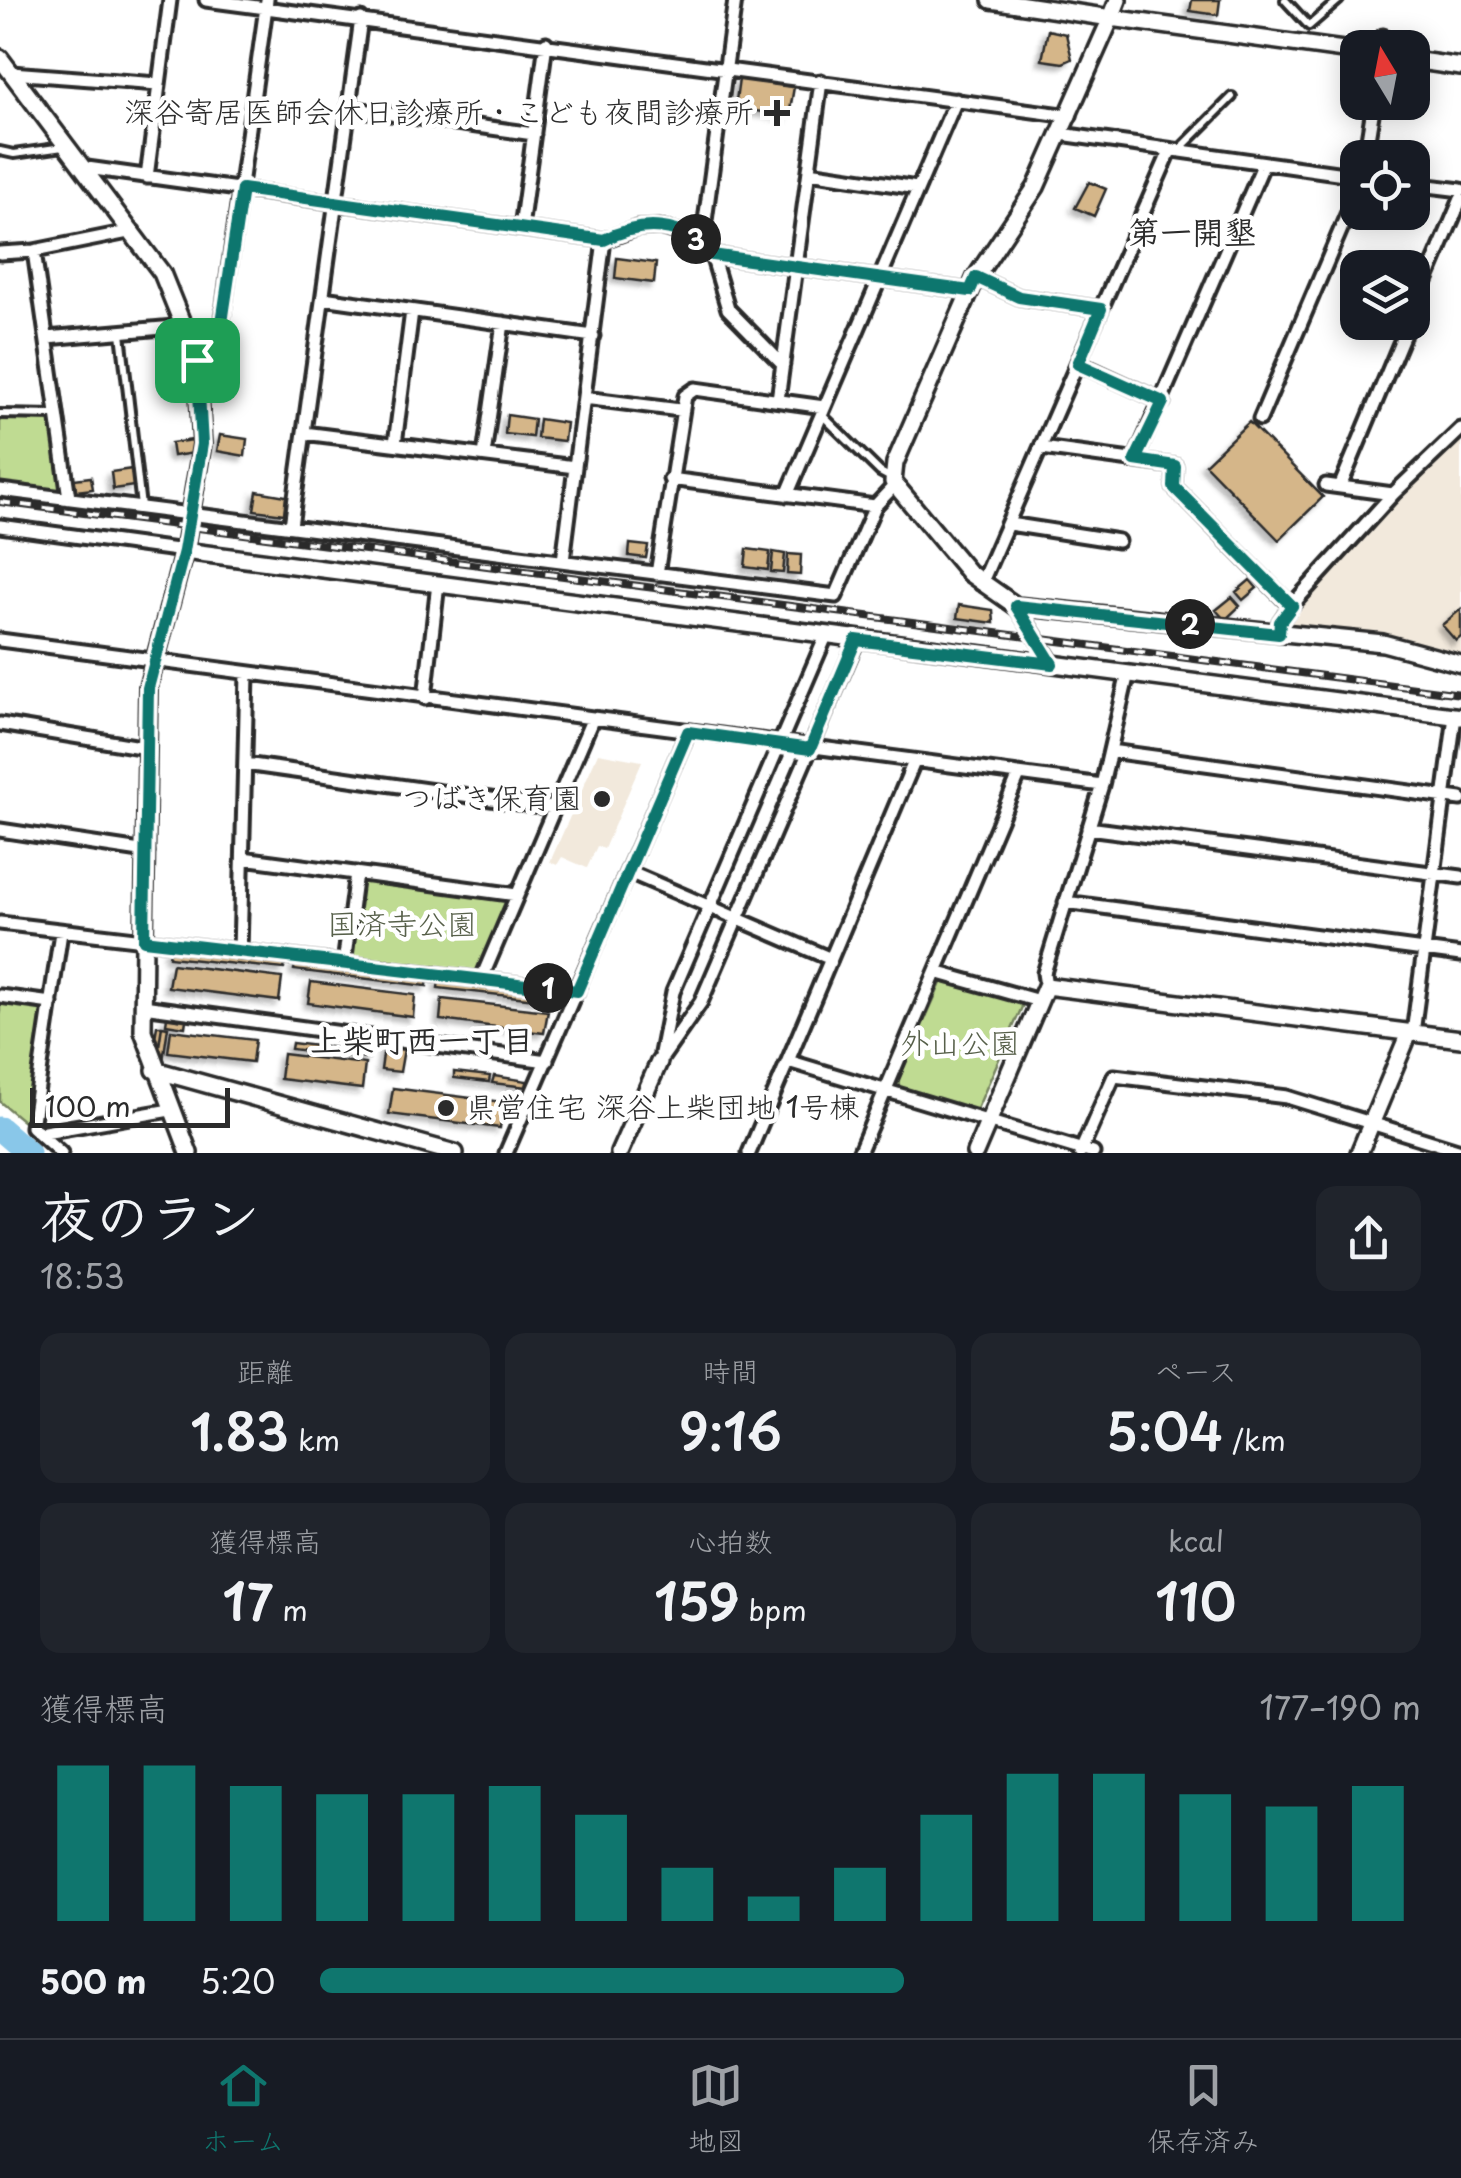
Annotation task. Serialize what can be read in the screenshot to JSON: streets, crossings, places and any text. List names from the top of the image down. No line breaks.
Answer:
{"districts":["第一開墾","上柴町西一丁目"],"parks":["国済寺公園","外山公園"],"places":{"health":["深谷寄居医師会休日診療所・こども夜間診療所"],"other":["つばき保育園","県営住宅 深谷上柴団地 1号棟"]},"scale_bar":"100 m","north":"top","page":{"pins":["3","2","1"],"scale":"100 m","heading":["夜のラン","18:53"],"stats":[["距離","1.83 km"],["時間","9:16"],["ペース","5:04 /km"],["獲得標高","17 m"],["心拍数","159 bpm"],["kcal","110"]],"chart":["獲得標高","177–190 m"],"list":[{"name":"500 m","note":"5:20"}],"tabs":["ホーム","地図","保存済み"]}}
